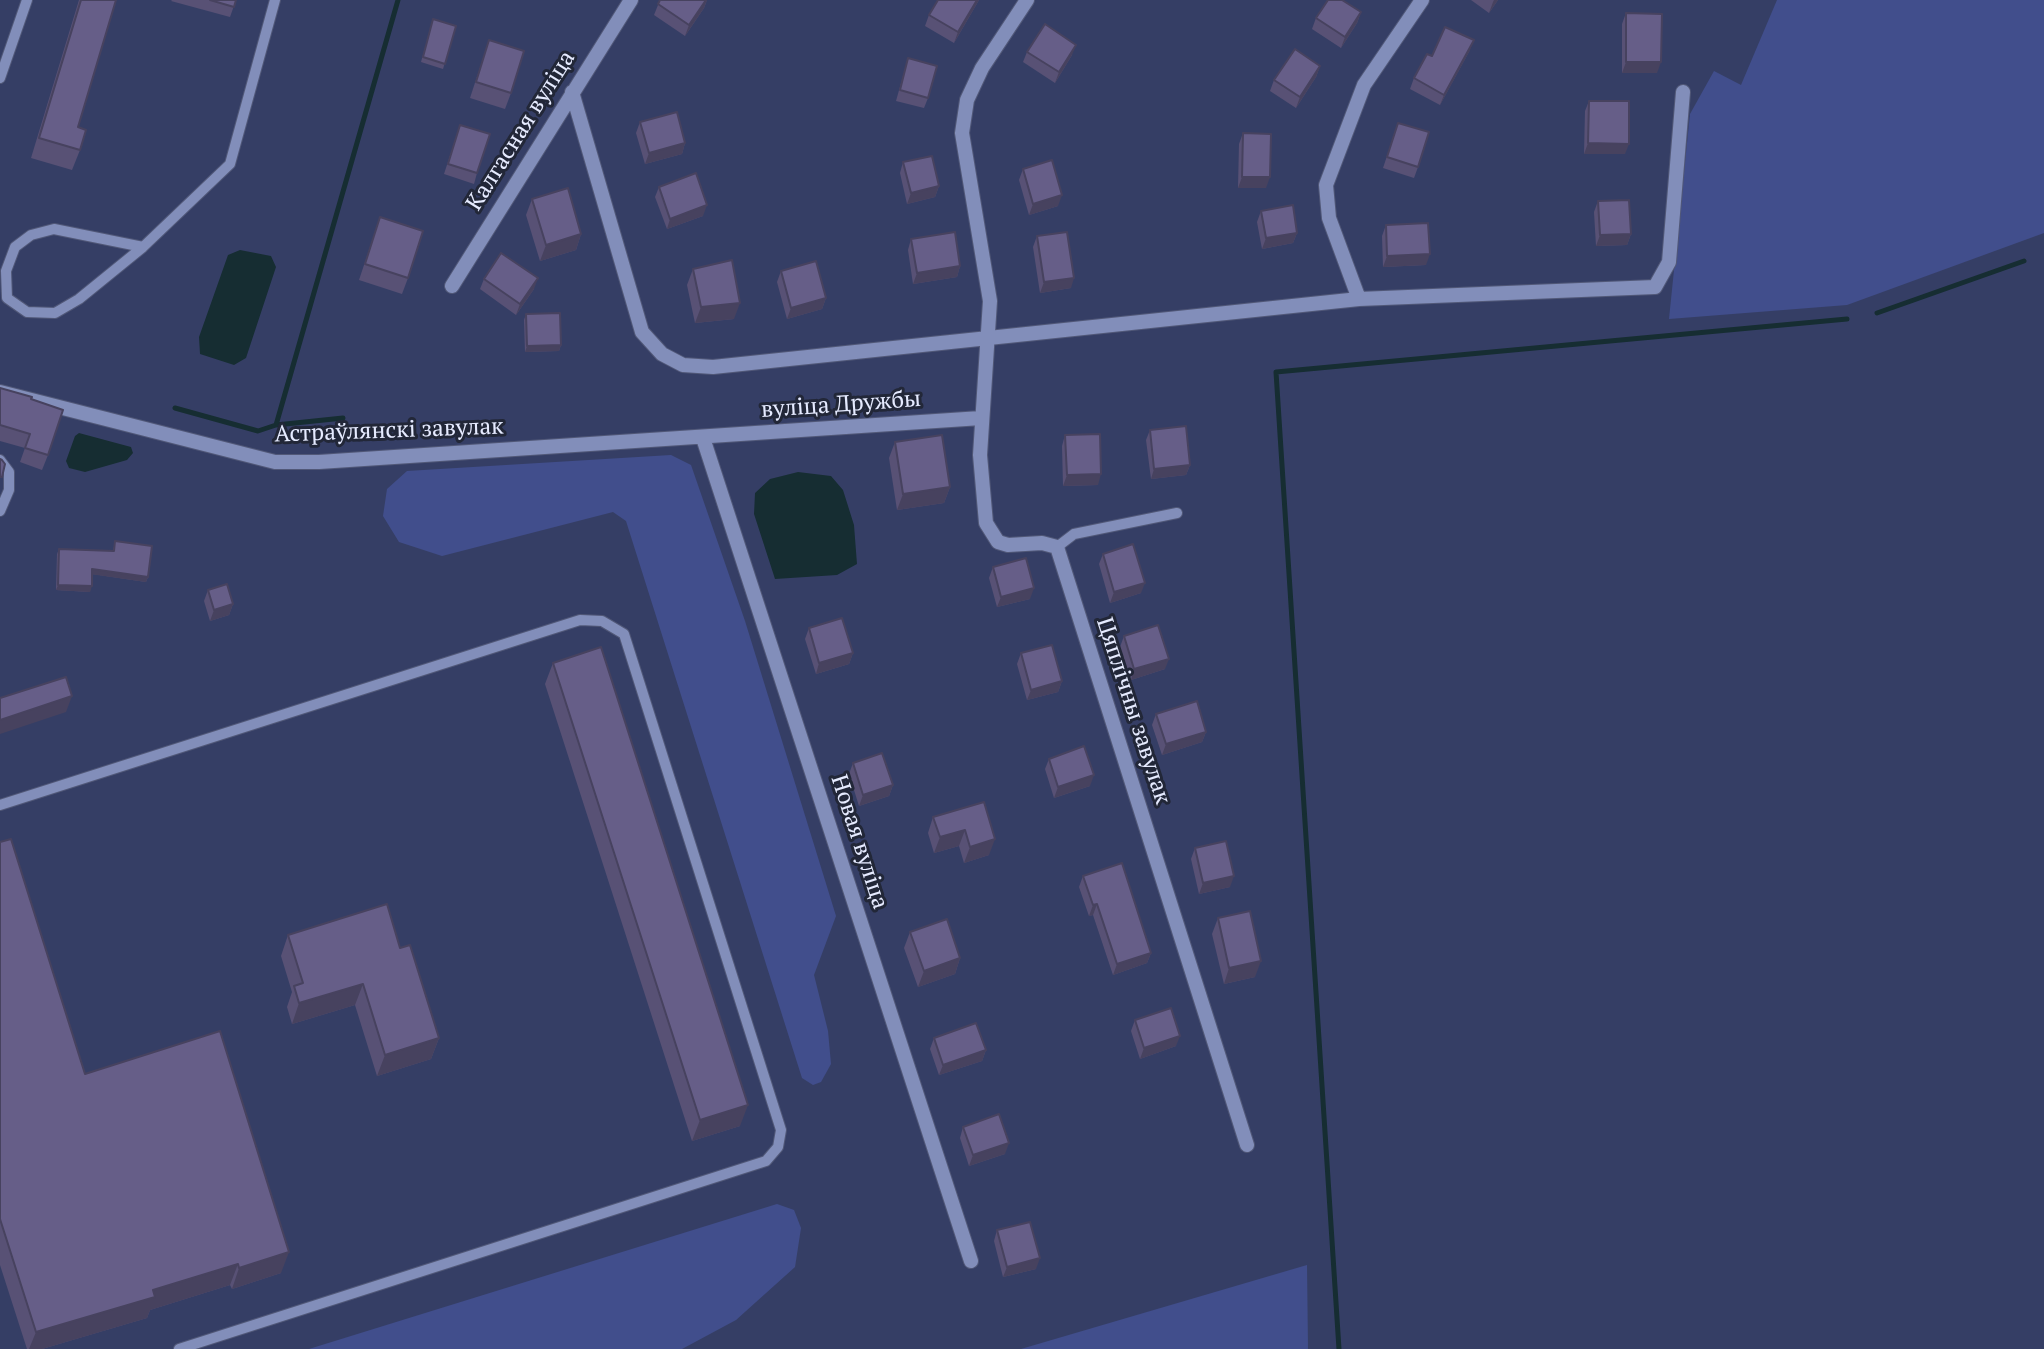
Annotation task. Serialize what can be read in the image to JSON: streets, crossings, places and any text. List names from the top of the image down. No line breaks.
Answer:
{"streets":{"street":["Калгасная вуліца","вуліца Дружбы","Астраўлянскі завулак","Цяплічны завулак","Новая вуліца"]},"crossings":[["вуліца Дружбы","Астраўлянскі завулак"],["вуліца Дружбы","Новая вуліца"],["Астраўлянскі завулак","Новая вуліца"]]}
